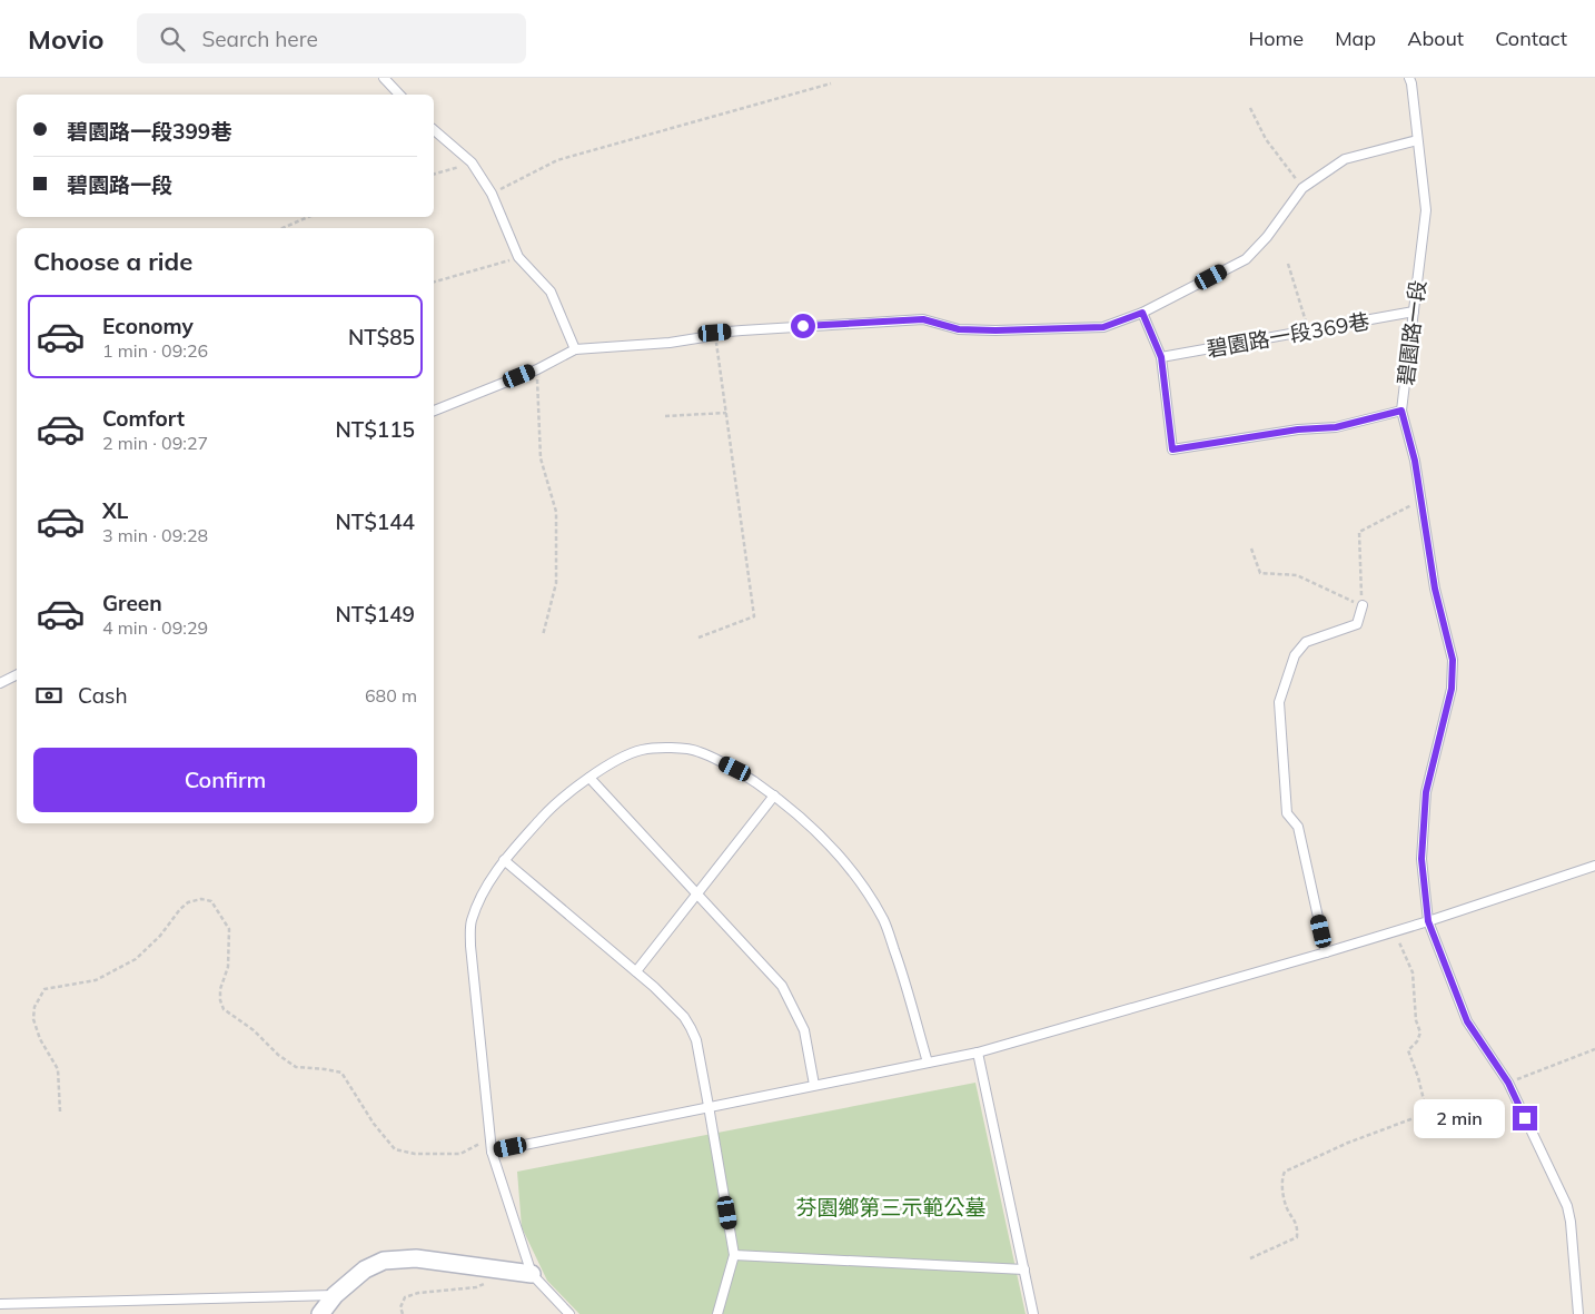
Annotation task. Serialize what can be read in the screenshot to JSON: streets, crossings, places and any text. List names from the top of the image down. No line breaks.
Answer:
{"streets":{"lane":["碧園路一段","碧園路一段369巷"]},"crossings":[["碧園路一段","碧園路一段369巷"]],"parks":["芬園鄉第三示範公墓"],"page":{"header":"Movio","search":"Search here","nav":["Home","Map","About","Contact"],"banner":["碧園路一段399巷","碧園路一段"],"heading":"Choose a ride","list":[{"name":"Economy","note":"1 min · 09:26","value":"NT$85"},{"name":"Comfort","note":"2 min · 09:27","value":"NT$115"},{"name":"XL","note":"3 min · 09:28","value":"NT$144"},{"name":"Green","note":"4 min · 09:29","value":"NT$149"}],"pay":["Cash","680 m"],"buttons":"Confirm","bubble":"2 min"}}
